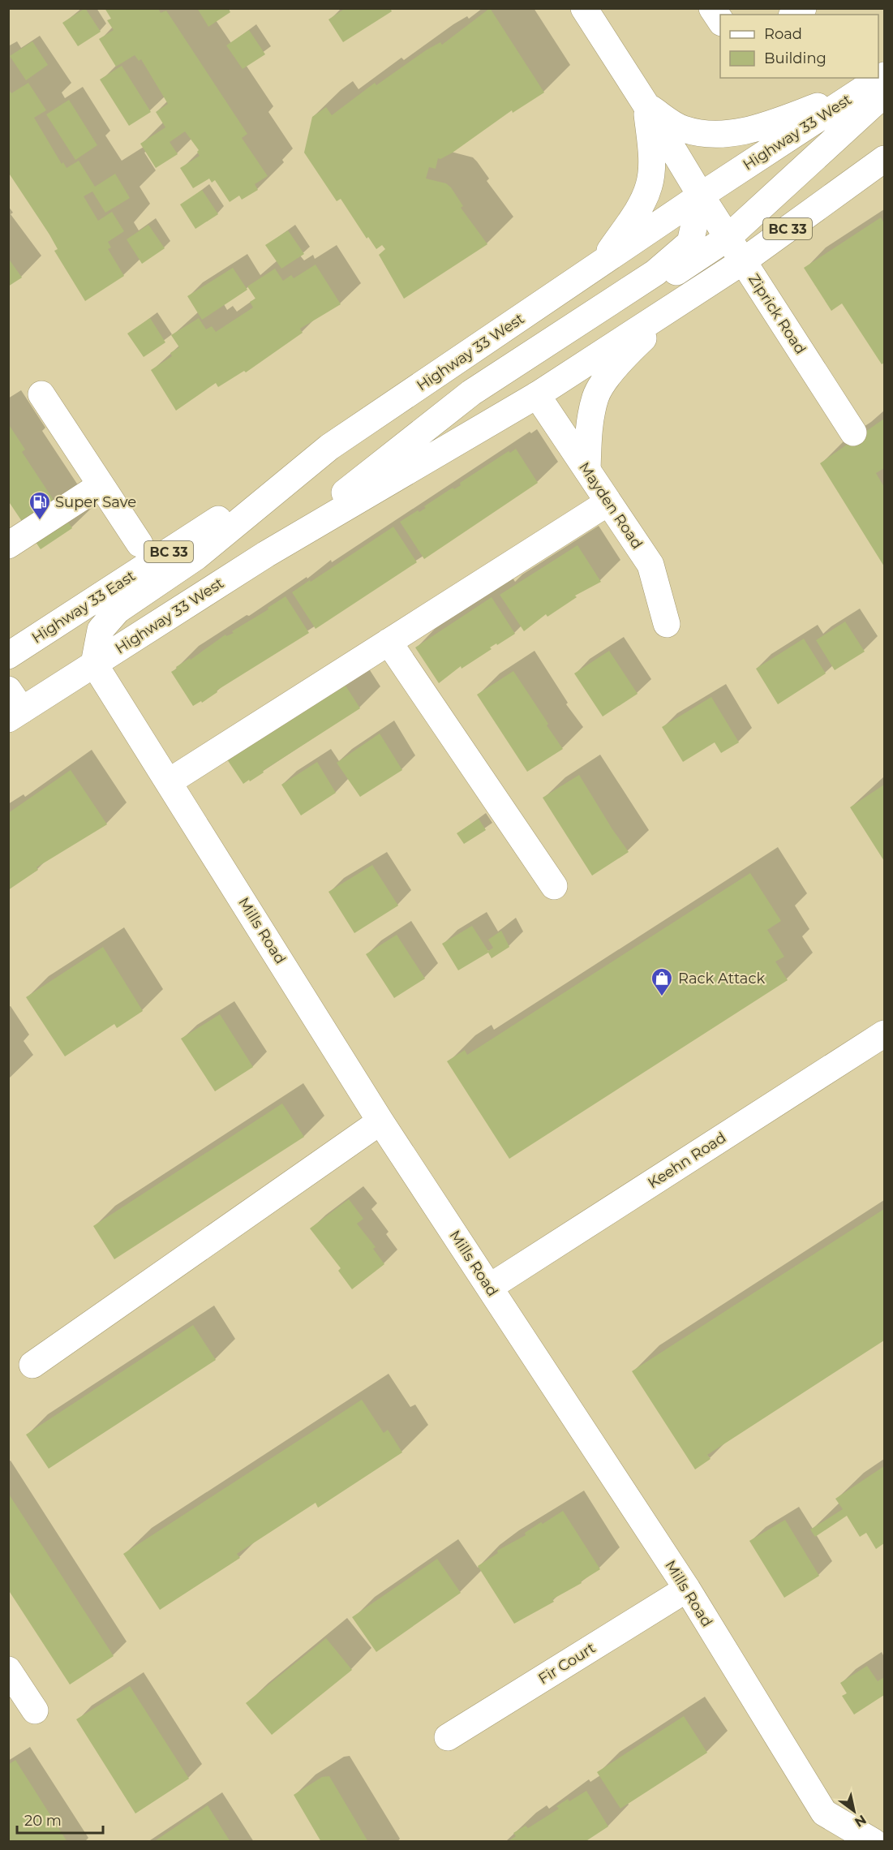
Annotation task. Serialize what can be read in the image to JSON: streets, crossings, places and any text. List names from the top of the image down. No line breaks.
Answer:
{"streets":{"main road":["Highway 33 West","BC 33","Ziprick Road","Mayden Road","Highway 33 East","Mills Road","Keehn Road","Fir Court"]},"crossings":[["Highway 33 West","Ziprick Road"],["Highway 33 West","Mayden Road"],["Highway 33 West","Highway 33 East"],["Highway 33 West","Mills Road"],["Mills Road","Keehn Road"],["Mills Road","Fir Court"]],"places":{"fuel station":["Super Save"],"shop":["Rack Attack"]},"legend":["Road","Building"],"scale_bar":"20 m","north":"bottom right"}
